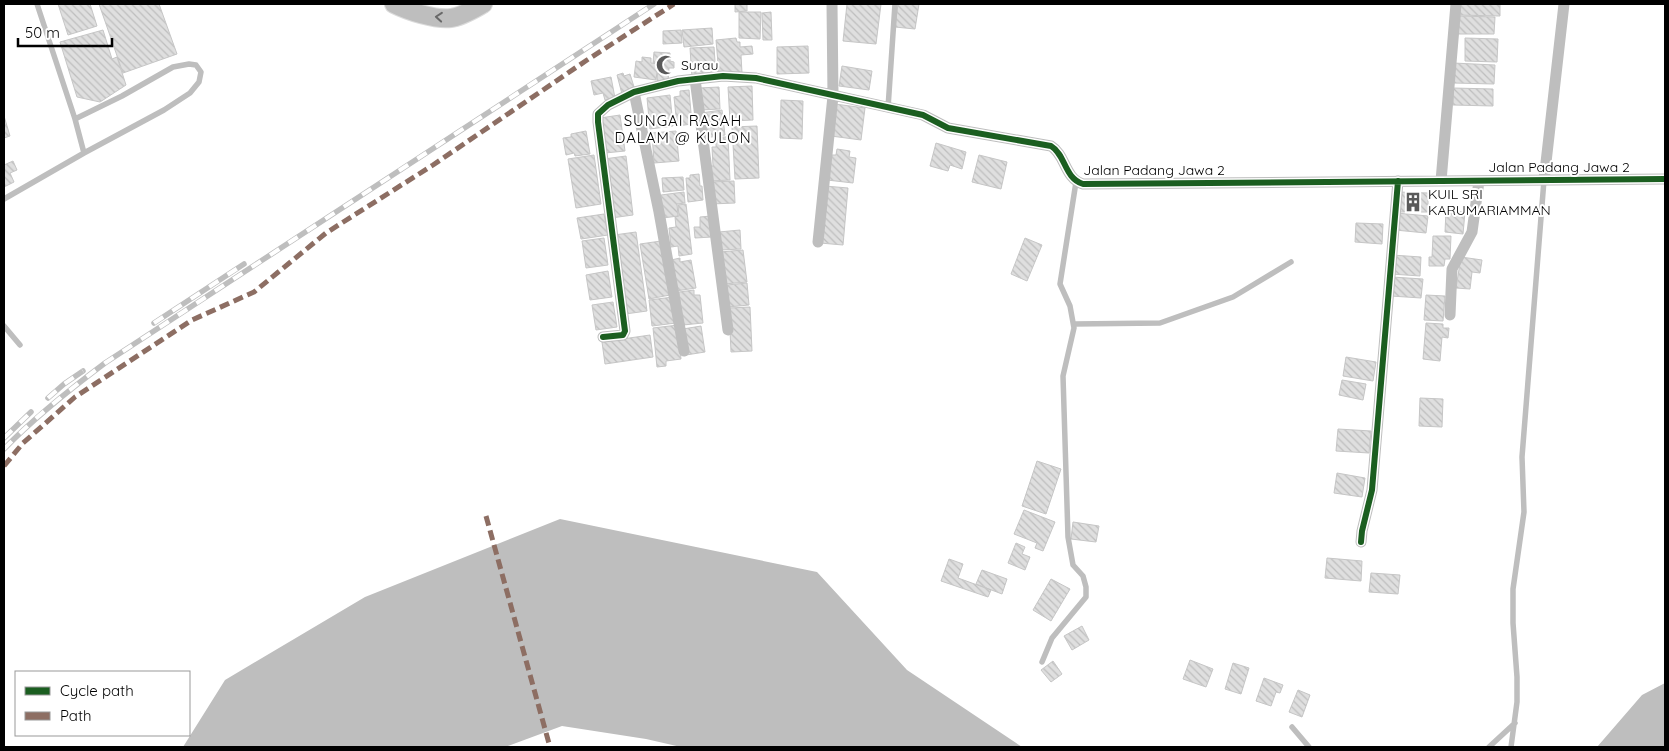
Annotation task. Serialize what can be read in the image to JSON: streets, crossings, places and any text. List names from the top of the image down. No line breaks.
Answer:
{"streets":{"street":["Jalan Padang Jawa 2"]},"districts":["SUNGAI RASAH DALAM @ KULON"],"places":{"mosque":["Surau"],"building":["KUIL SRI KARUMARIAMMAN"]},"legend":["Cycle path","Path"],"scale_bar":"50 m"}
